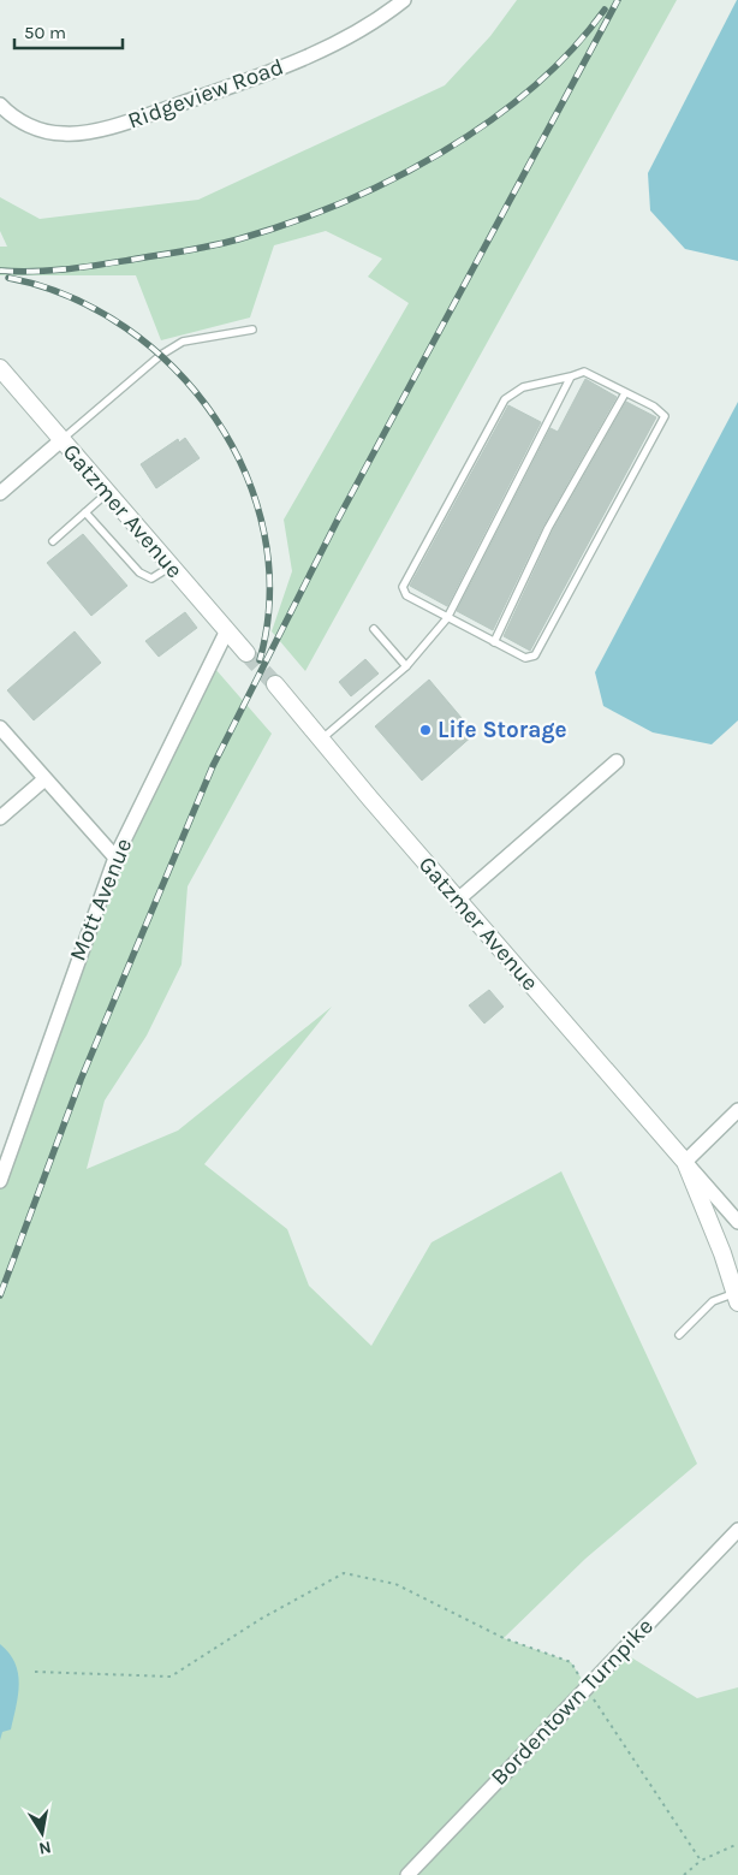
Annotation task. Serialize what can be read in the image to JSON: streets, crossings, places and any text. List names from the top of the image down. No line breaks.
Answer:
{"streets":{"street":["Ridgeview Road","Gatzmer Avenue","Mott Avenue","Bordentown Turnpike"]},"crossings":[["Gatzmer Avenue","Mott Avenue"]],"places":["Life Storage"],"scale_bar":"50 m","north":"bottom"}
